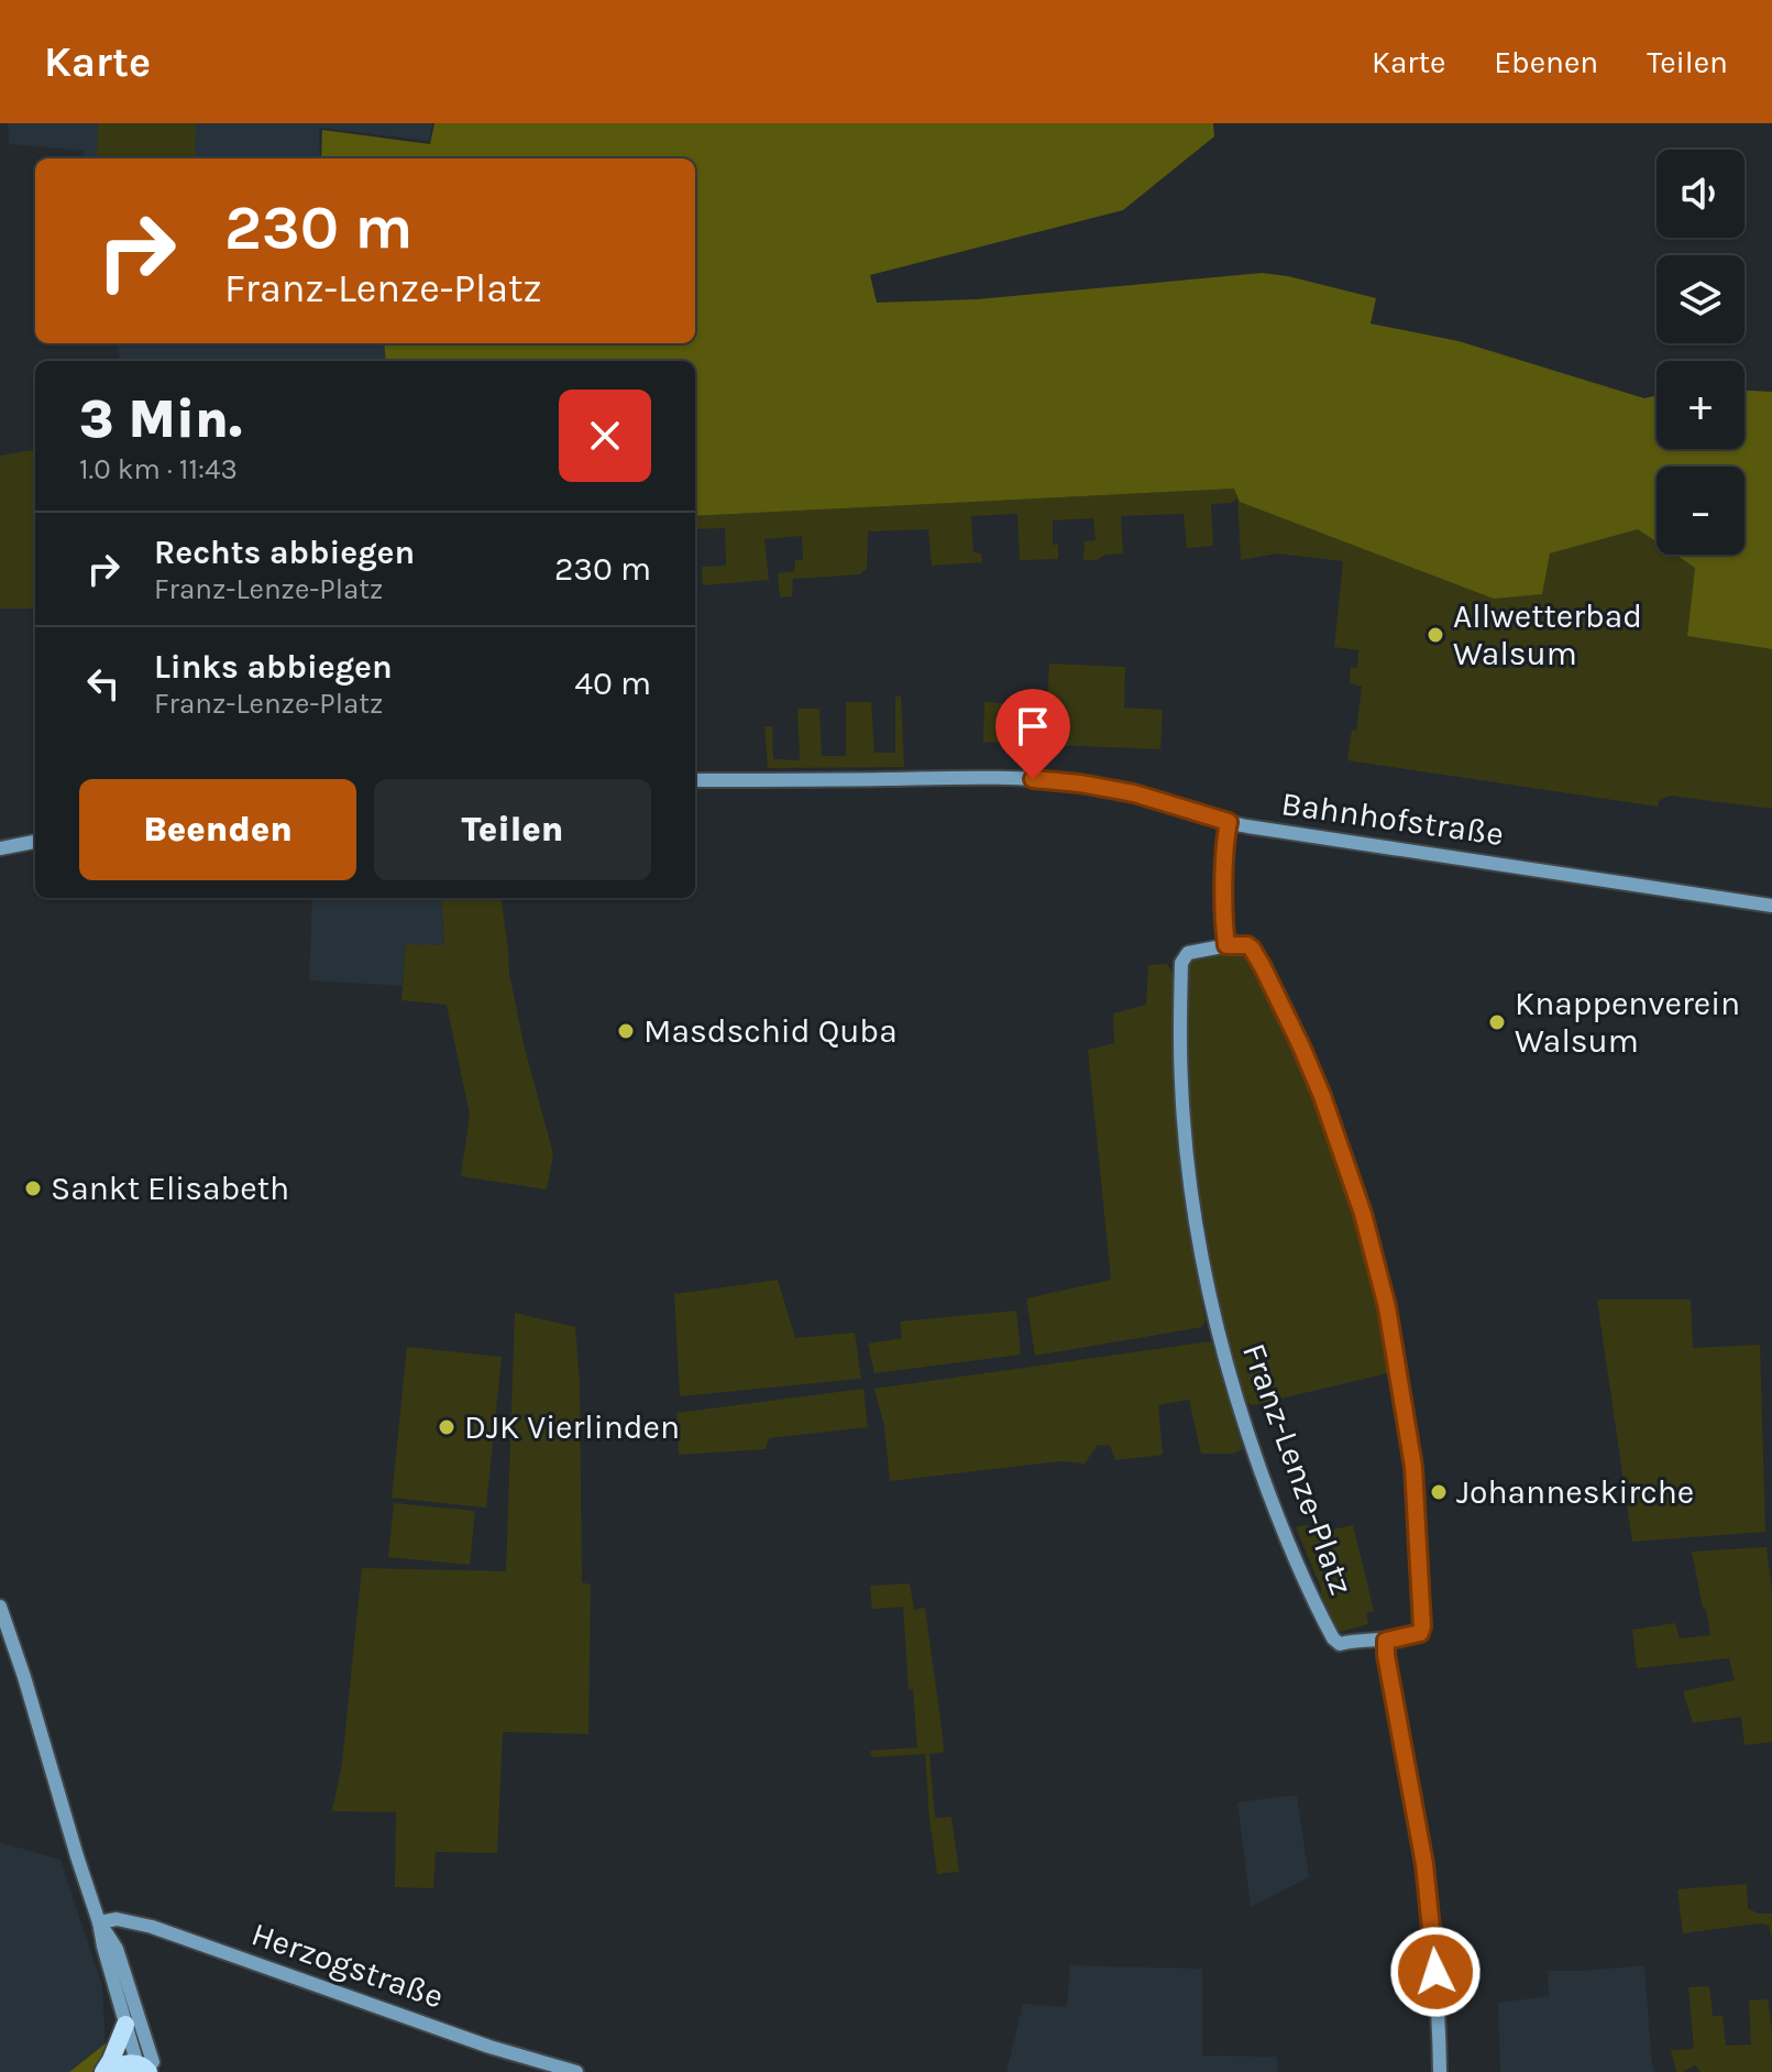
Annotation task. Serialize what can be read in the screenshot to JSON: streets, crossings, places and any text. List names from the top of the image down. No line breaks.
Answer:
{"streets":{"street":["Bahnhofstraße","Franz-Lenze-Platz","Herzogstraße"]},"places":["Allwetterbad Walsum","Knappenverein Walsum","Masdschid Quba","Sankt Elisabeth","DJK Vierlinden","Johanneskirche"],"page":{"header":"Karte","nav":["Karte","Ebenen","Teilen"],"map_buttons":["+","−"],"turn":["230 m","Franz-Lenze-Platz"],"heading":["3 Min.","1.0 km · 11:43"],"list":[{"name":"Rechts abbiegen","note":"Franz-Lenze-Platz","value":"230 m"},{"name":"Links abbiegen","note":"Franz-Lenze-Platz","value":"40 m"}],"buttons":["Beenden","Teilen"]}}
